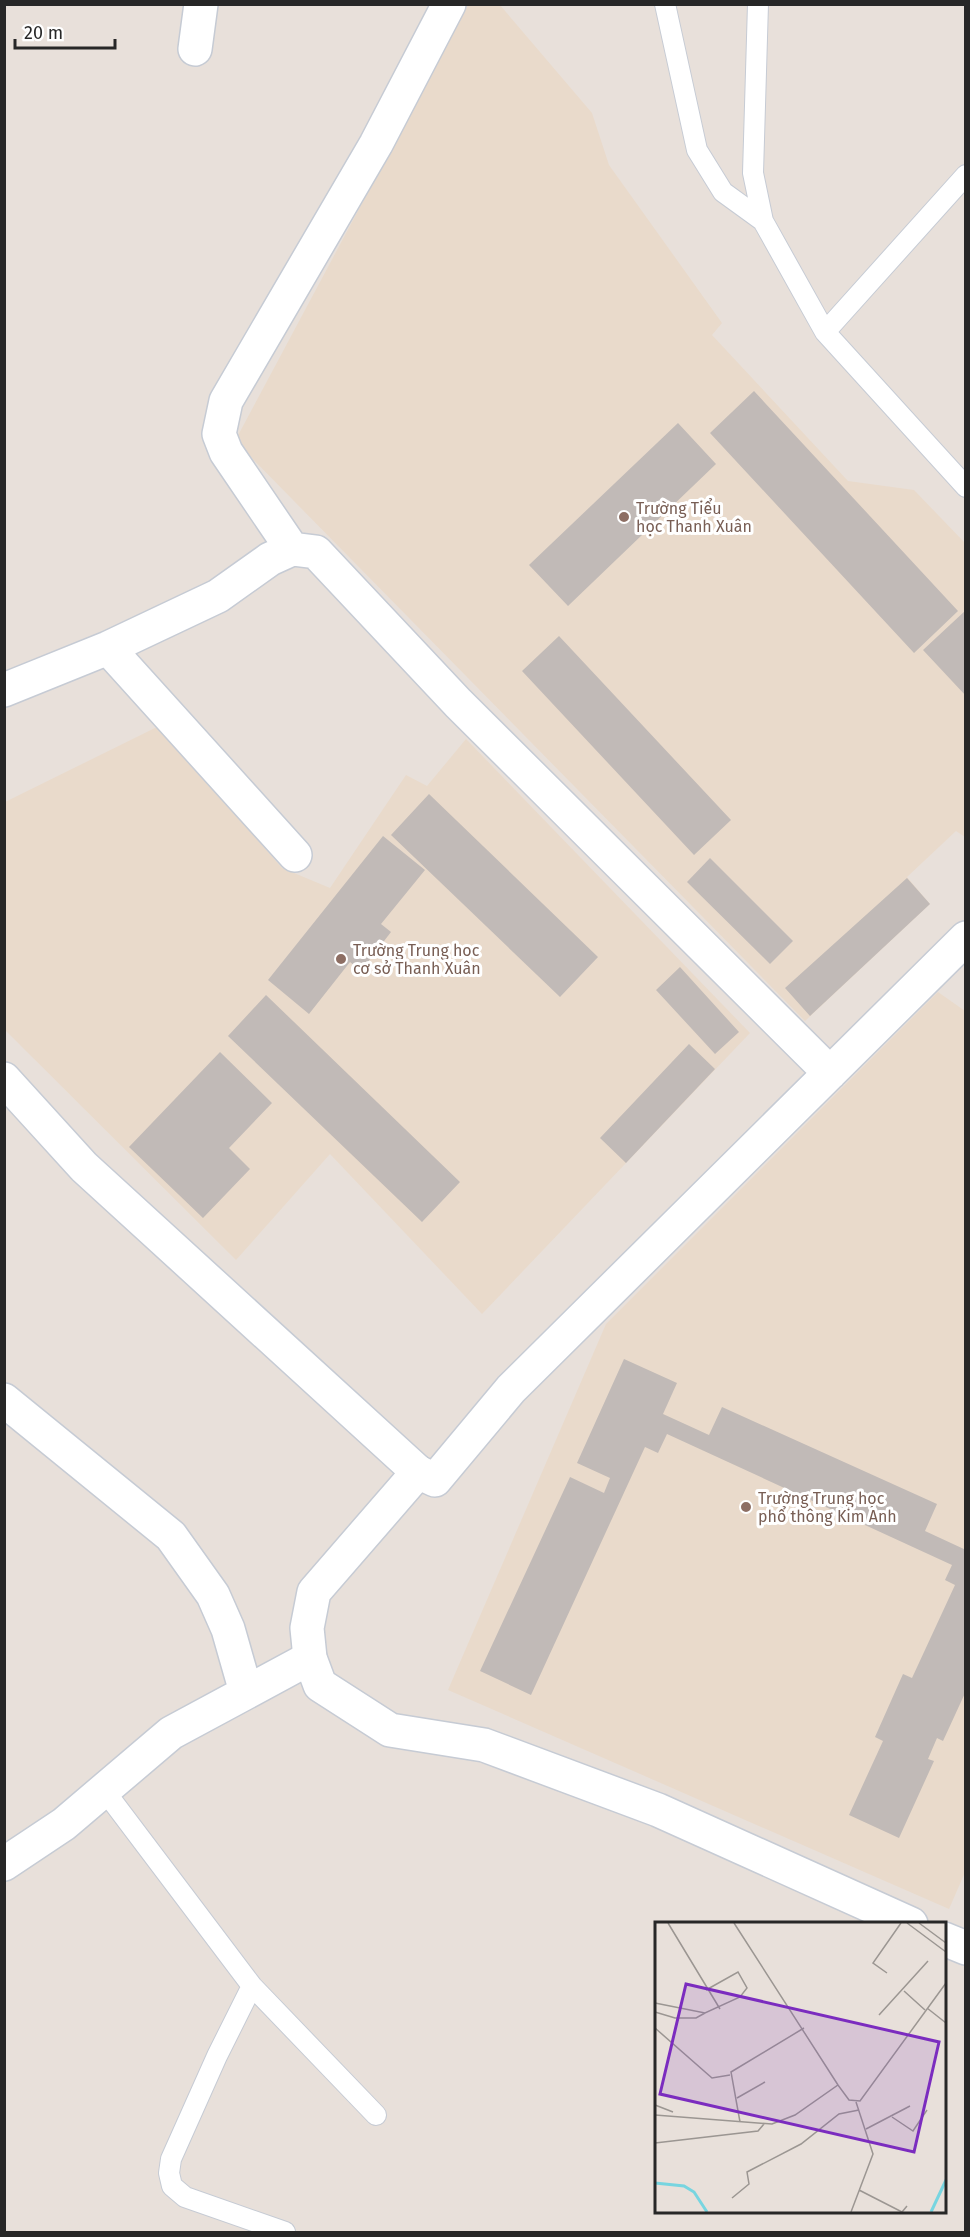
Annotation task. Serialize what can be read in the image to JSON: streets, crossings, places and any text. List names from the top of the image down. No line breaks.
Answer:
{"places":["Trường Tiểu học Thanh Xuân","Trường Trung học cơ sở Thanh Xuân","Trường Trung học phổ thông Kim Anh"],"scale_bar":"20 m"}
